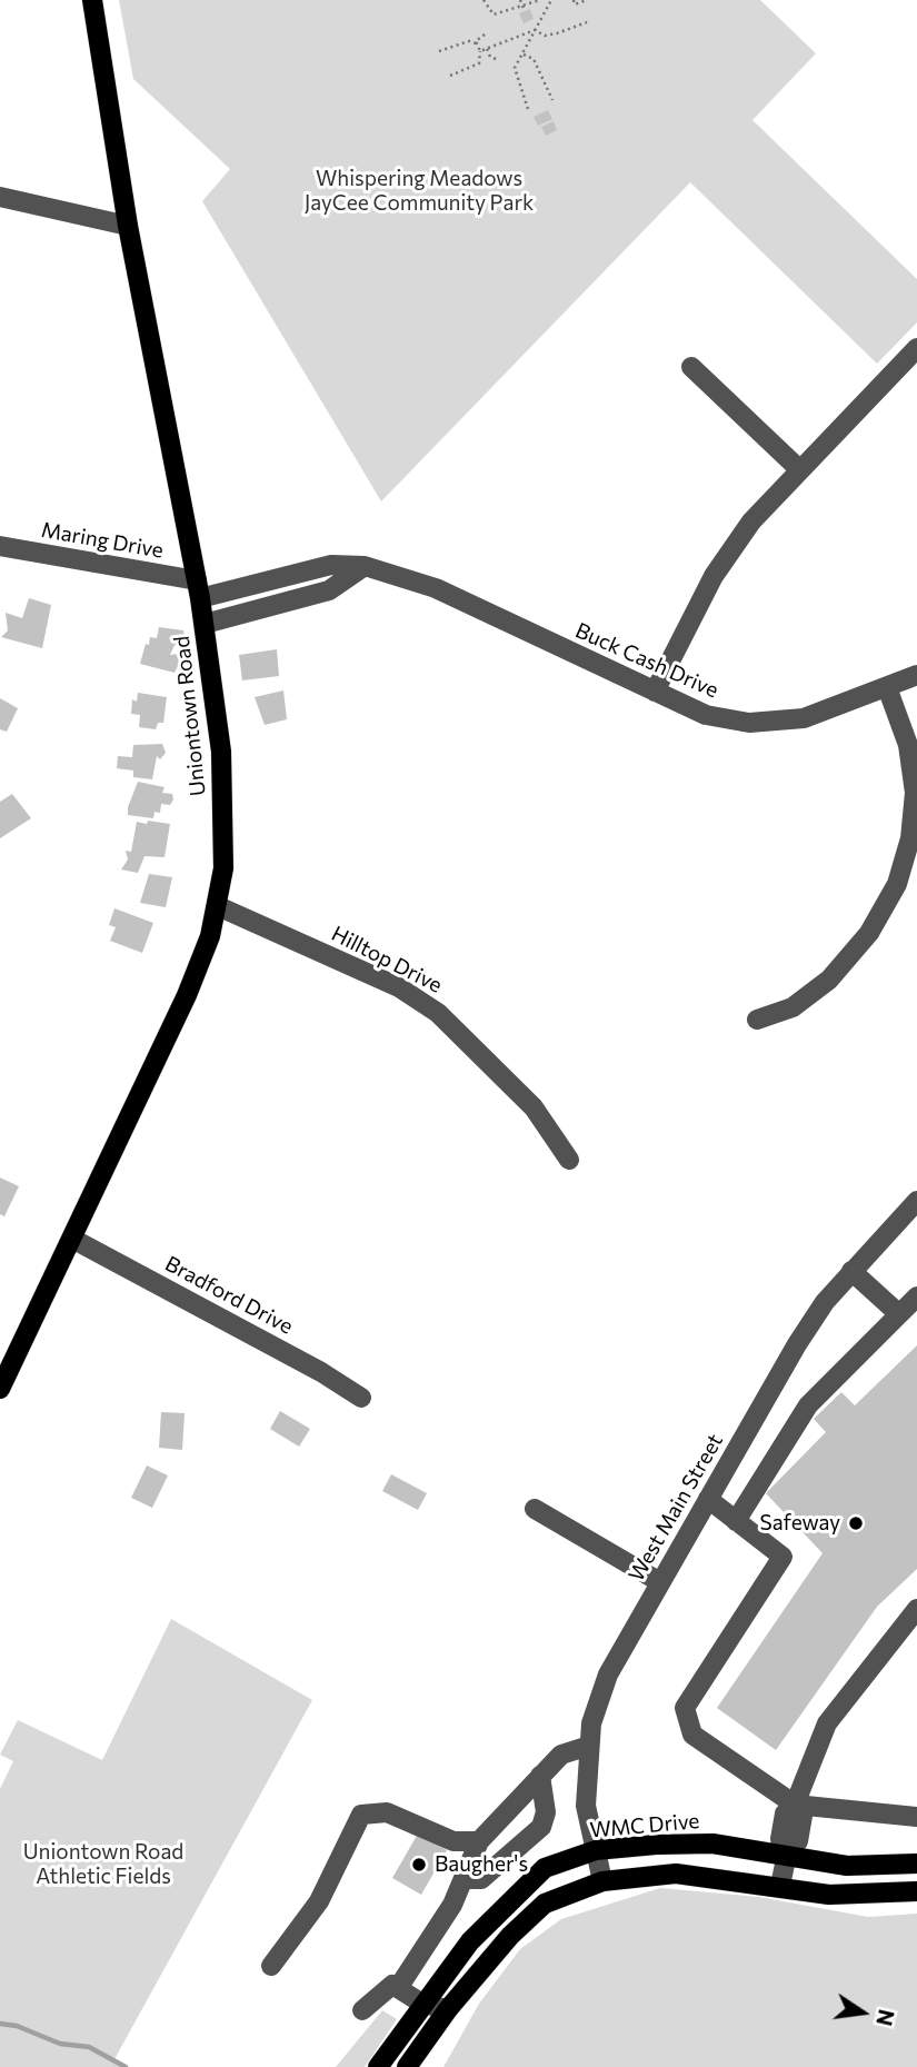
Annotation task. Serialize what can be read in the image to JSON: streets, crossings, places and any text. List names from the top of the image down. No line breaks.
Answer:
{"streets":{"main road":["Uniontown Road","WMC Drive"],"street":["Maring Drive","Buck Cash Drive","Hilltop Drive","Bradford Drive","West Main Street"]},"crossings":[["Maring Drive","Buck Cash Drive"],["Maring Drive","Uniontown Road"],["Buck Cash Drive","Uniontown Road"],["Uniontown Road","Hilltop Drive"],["Uniontown Road","Bradford Drive"],["West Main Street","WMC Drive"]],"parks":["Whispering Meadows JayCee Community Park","Uniontown Road Athletic Fields"],"places":["Safeway","Baugher's"],"north":"right"}
